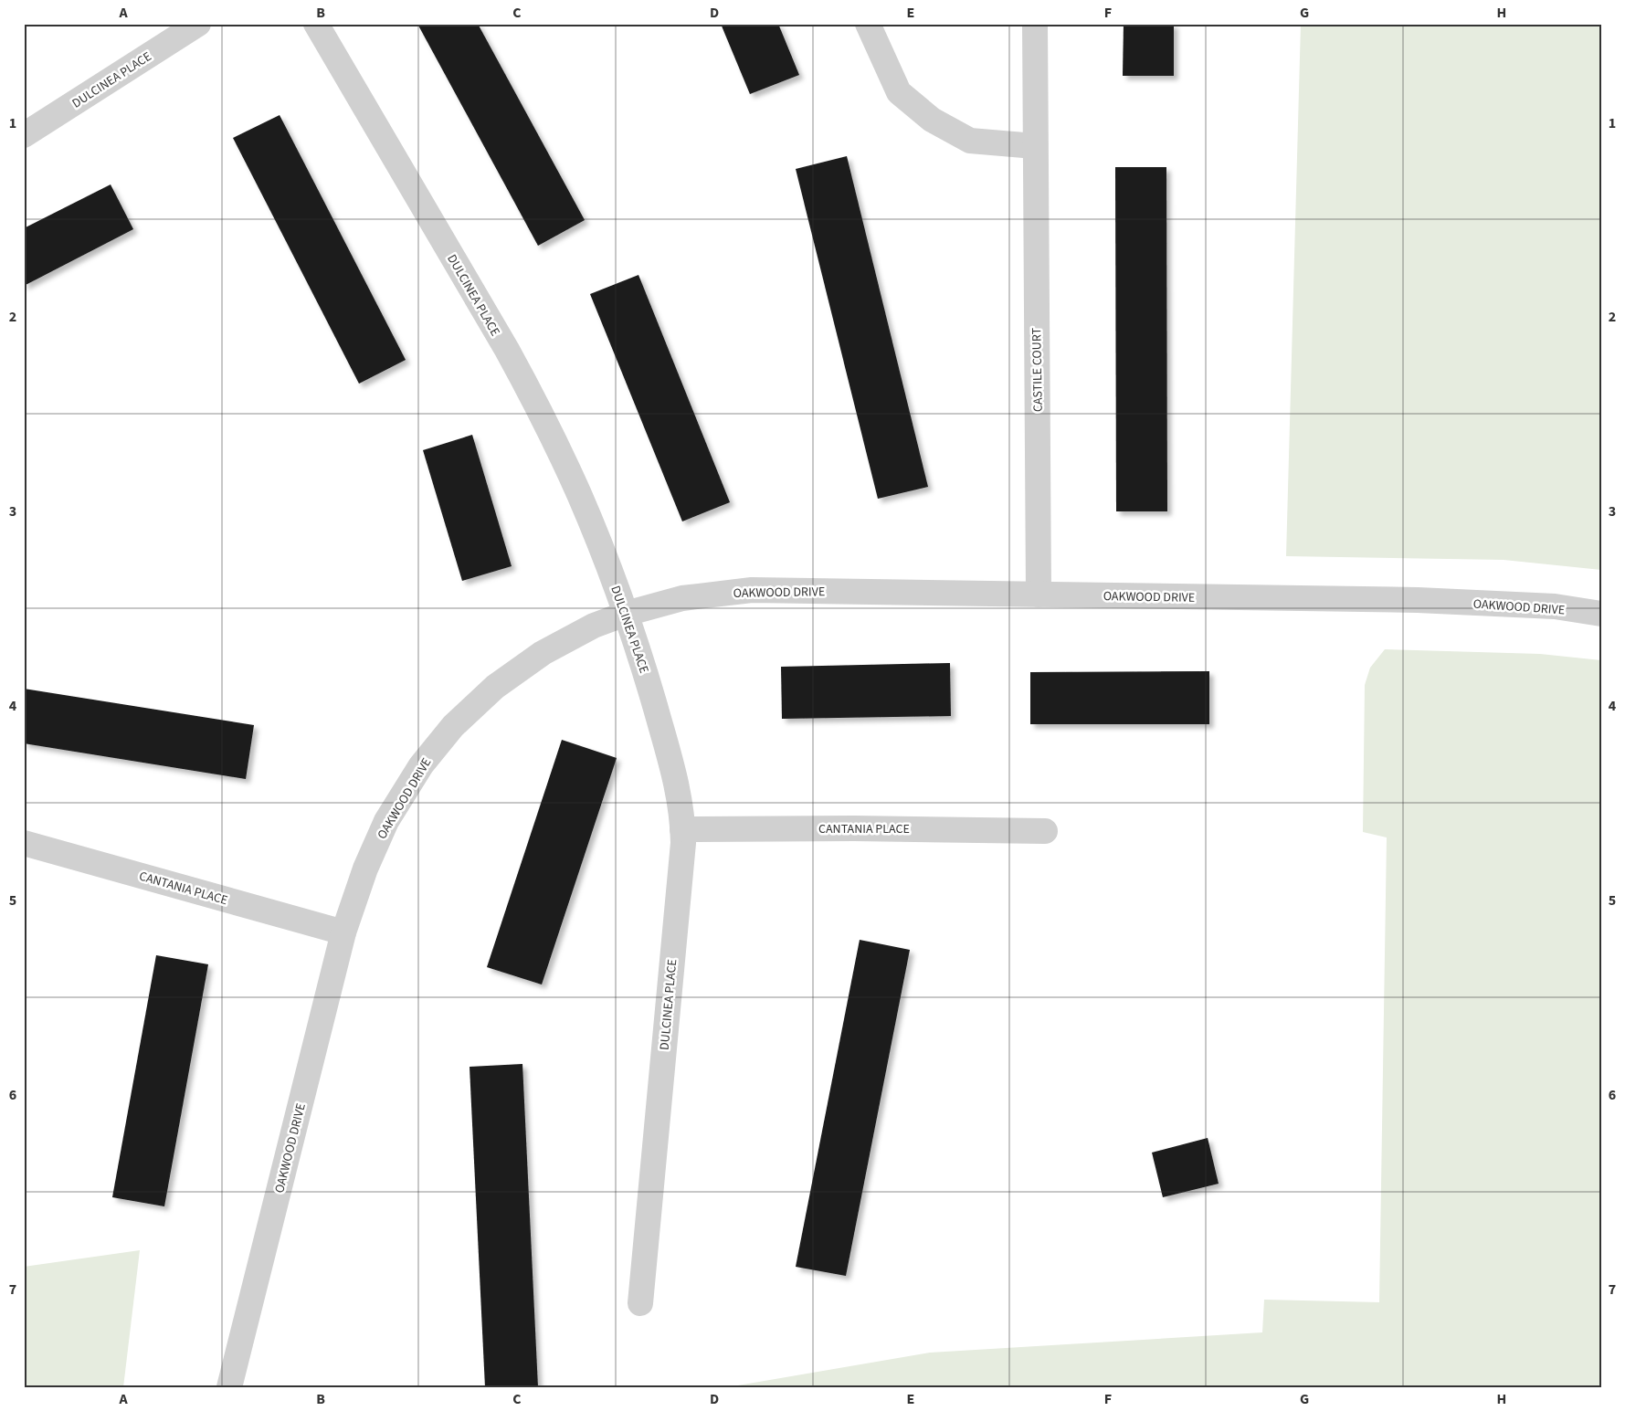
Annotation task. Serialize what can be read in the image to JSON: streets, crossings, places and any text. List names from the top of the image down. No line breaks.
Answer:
{"streets":{"street":["DULCINEA PLACE","CASTILE COURT","OAKWOOD DRIVE","CANTANIA PLACE"]},"crossings":[["DULCINEA PLACE","OAKWOOD DRIVE"],["DULCINEA PLACE","CANTANIA PLACE"],["CASTILE COURT","OAKWOOD DRIVE"],["OAKWOOD DRIVE","CANTANIA PLACE"]],"grid":{"columns":["A","B","C","D","E","F","G","H"],"rows":["1","2","3","4","5","6","7"]}}
